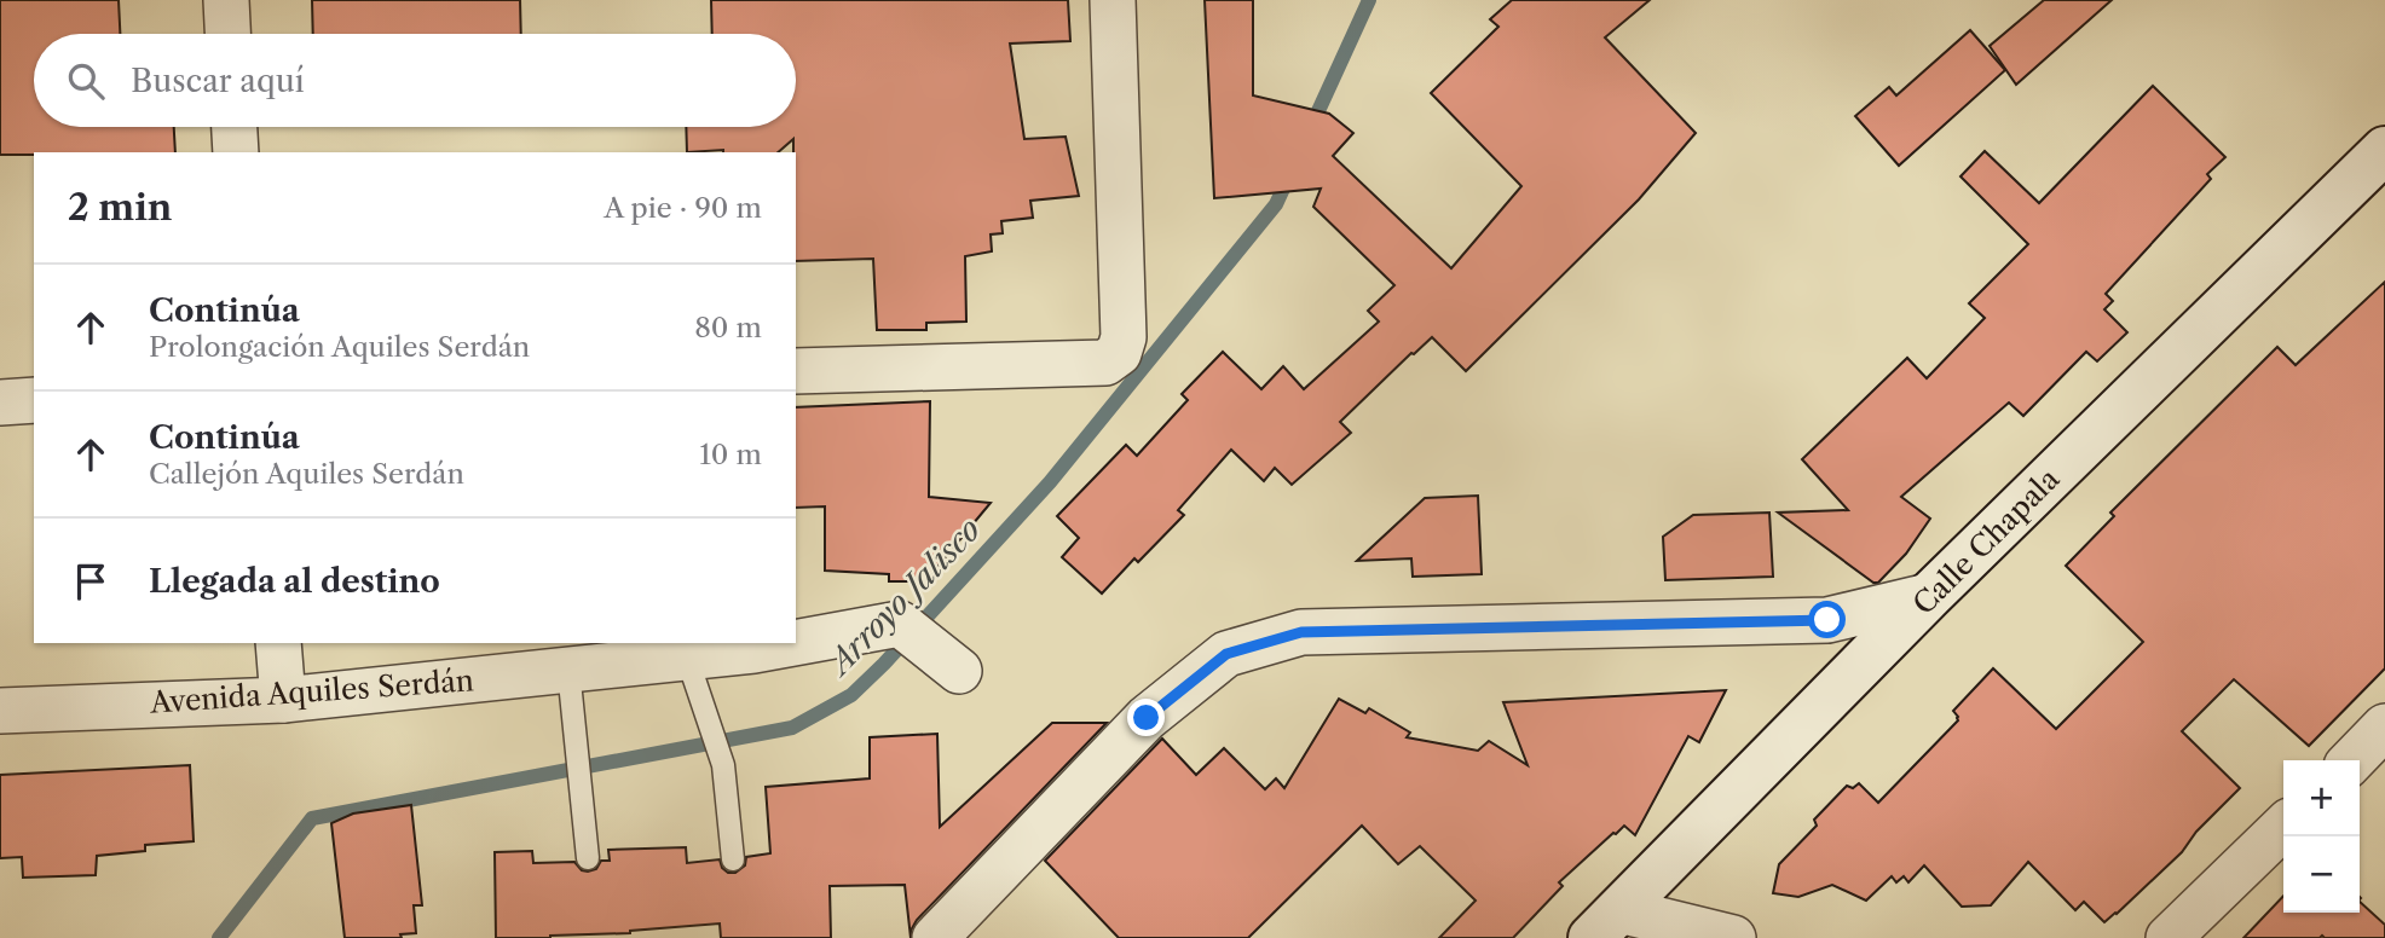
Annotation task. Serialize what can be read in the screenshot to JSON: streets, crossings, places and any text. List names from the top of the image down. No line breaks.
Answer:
{"streets":{"main road":["Calle Chapala"],"street":["Avenida Aquiles Serdán"]},"water":["Arroyo Jalisco"],"page":{"search":"Buscar aquí","heading":["2 min","A pie · 90 m"],"list":[["Continúa","Prolongación Aquiles Serdán","80 m"],["Continúa","Callejón Aquiles Serdán","10 m"],"Llegada al destino"],"map_buttons":["+","−"]}}
